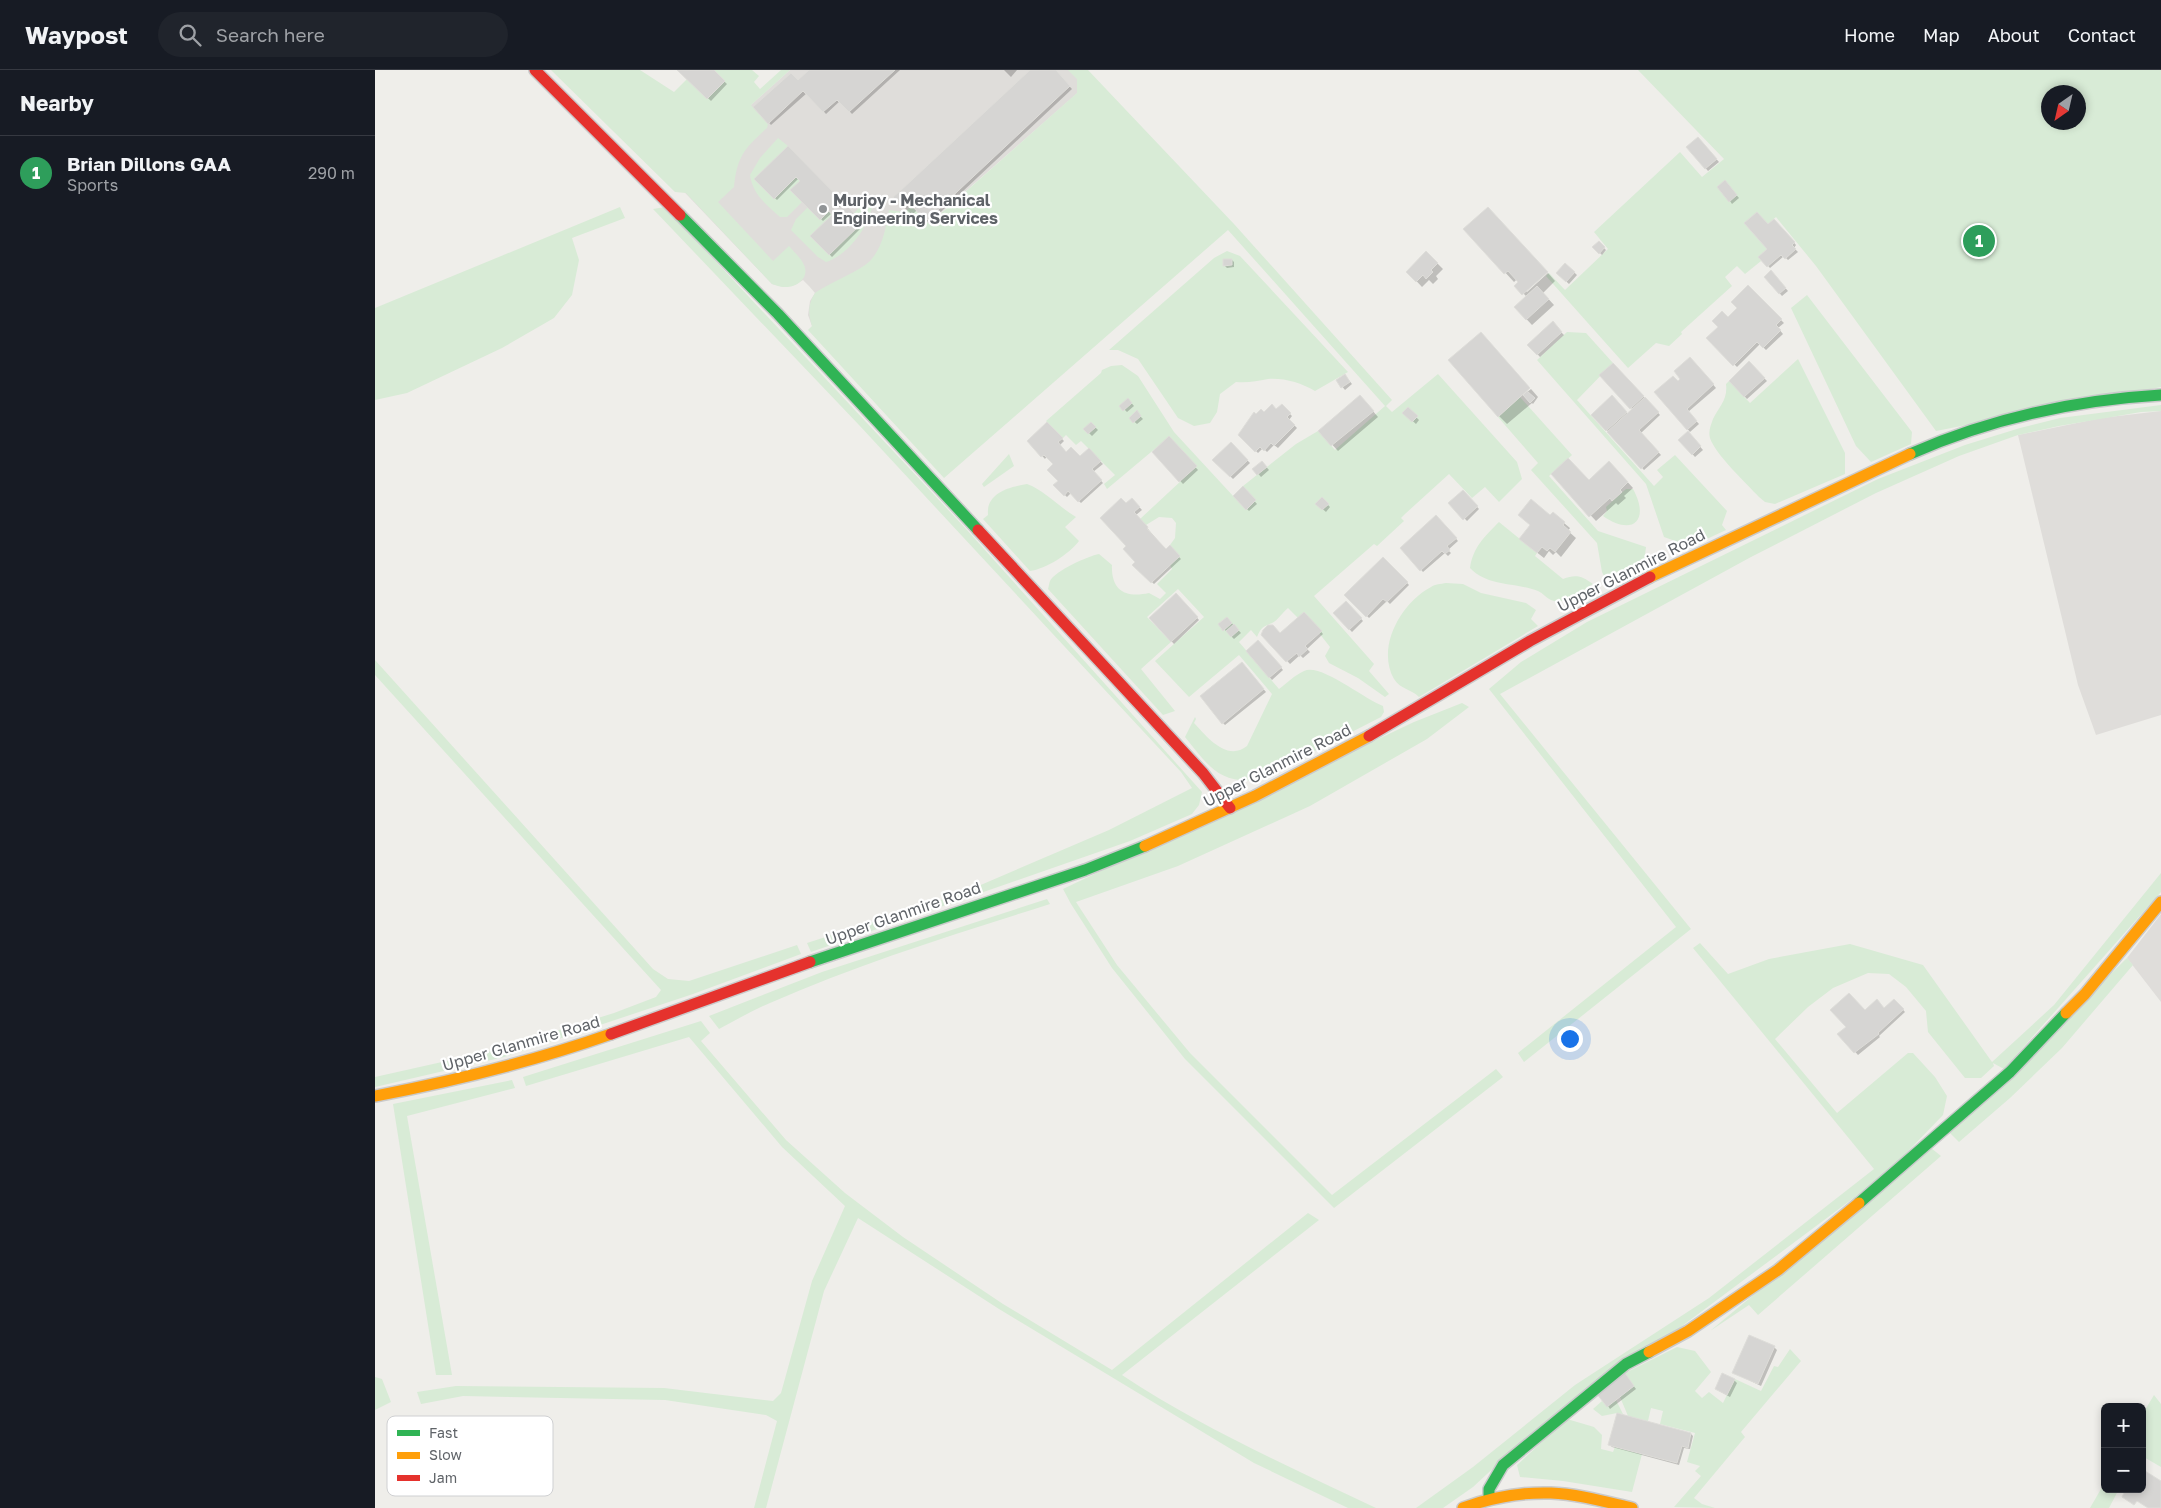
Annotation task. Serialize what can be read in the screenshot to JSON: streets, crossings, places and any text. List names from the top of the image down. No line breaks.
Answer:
{"streets":{"main road":["Upper Glanmire Road"]},"places":["Murjoy - Mechanical Engineering Services"],"legend":["Fast","Slow","Jam"],"north":"bottom left","page":{"header":"Waypost","search":"Search here","nav":["Home","Map","About","Contact"],"heading":"Nearby","list":[{"mark":"1","name":"Brian Dillons GAA","note":"Sports","value":"290 m"}],"pins":"1","map_buttons":["+","−"]}}
